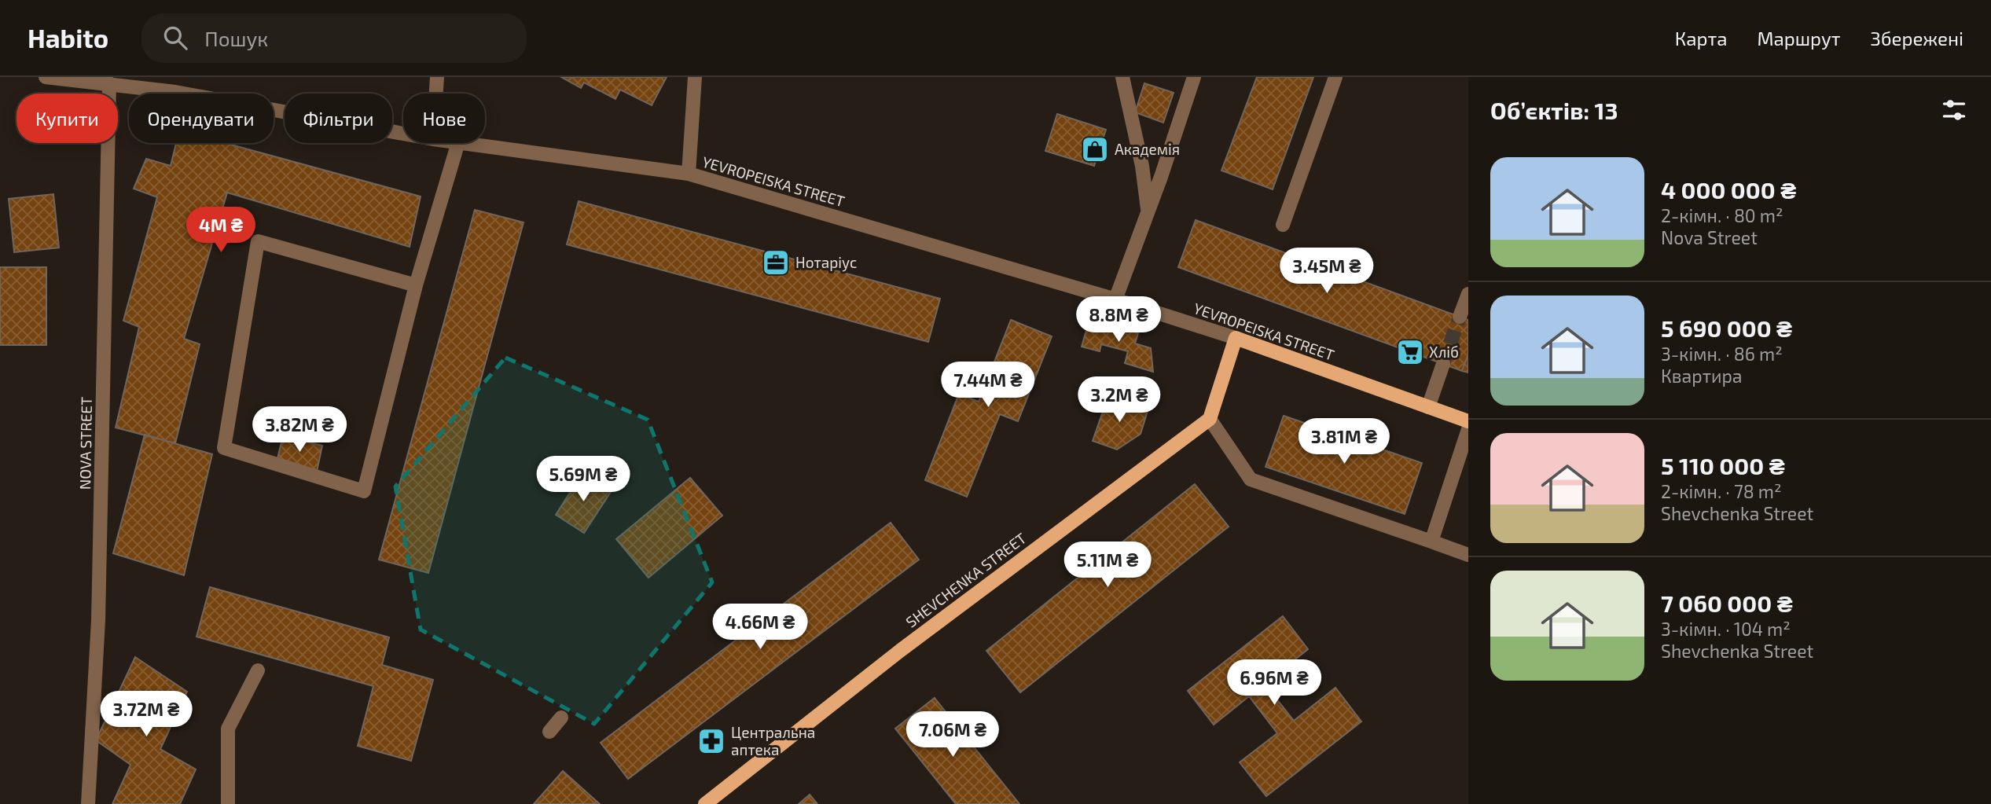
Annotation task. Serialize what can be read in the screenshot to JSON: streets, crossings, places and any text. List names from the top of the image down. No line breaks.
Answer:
{"streets":{"main road":["YEVROPEISKA STREET","SHEVCHENKA STREET"],"street":["NOVA STREET"]},"crossings":[["YEVROPEISKA STREET","NOVA STREET"]],"places":{"shop":["Академія"],"office":["Нотаріус"],"supermarket":["Хліб"],"pharmacy":["Центральна аптека"]},"page":{"header":"Habito","search":"Пошук","nav":["Карта","Маршрут","Збережені"],"heading":"Об’єктів: 13","chip":["Купити","Орендувати","Фільтри","Нове"],"list":[{"name":"4 000 000 ₴","note":"2-кімн. · 80 m² · Nova Street"},{"name":"5 690 000 ₴","note":"3-кімн. · 86 m² · Квартира"},{"name":"5 110 000 ₴","note":"2-кімн. · 78 m² · Shevchenka Street"},{"name":"7 060 000 ₴","note":"3-кімн. · 104 m² · Shevchenka Street"}],"price":["4M ₴","3.45M ₴","8.8M ₴","7.44M ₴","3.2M ₴","3.82M ₴","3.81M ₴","5.69M ₴","5.11M ₴","4.66M ₴","6.96M ₴","3.72M ₴","7.06M ₴"]}}
